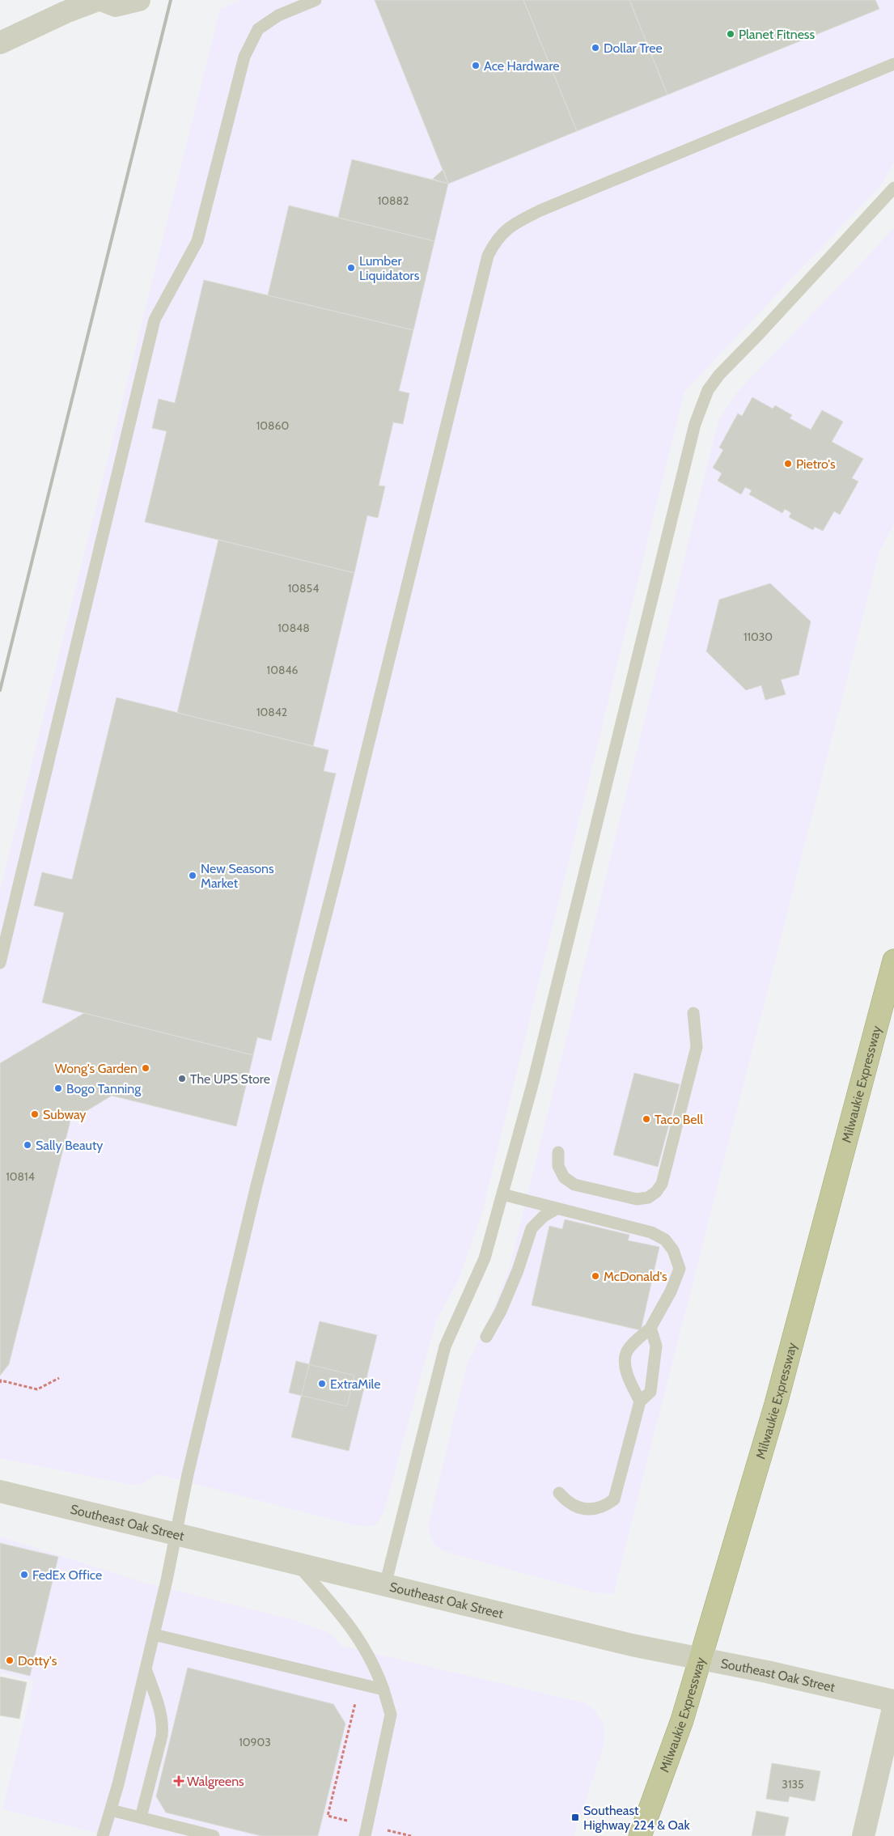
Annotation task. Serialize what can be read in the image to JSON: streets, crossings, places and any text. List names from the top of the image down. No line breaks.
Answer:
{"streets":{"highway":["Milwaukie Expressway"],"street":["Southeast Oak Street"]},"crossings":[["Milwaukie Expressway","Southeast Oak Street"]],"places":{"other":["Planet Fitness","Dollar Tree","Ace Hardware","Lumber Liquidators","Pietro's","New Seasons Market","Wong's Garden","The UPS Store","Bogo Tanning","Subway","Taco Bell","Sally Beauty","McDonald's","ExtraMile","FedEx Office","Dotty's"],"health":["Walgreens"],"transit":["Southeast Highway 224 & Oak"]},"house_numbers":["10882","10860","10854","10848","11030","10846","10842","10814","10903","3135"]}
